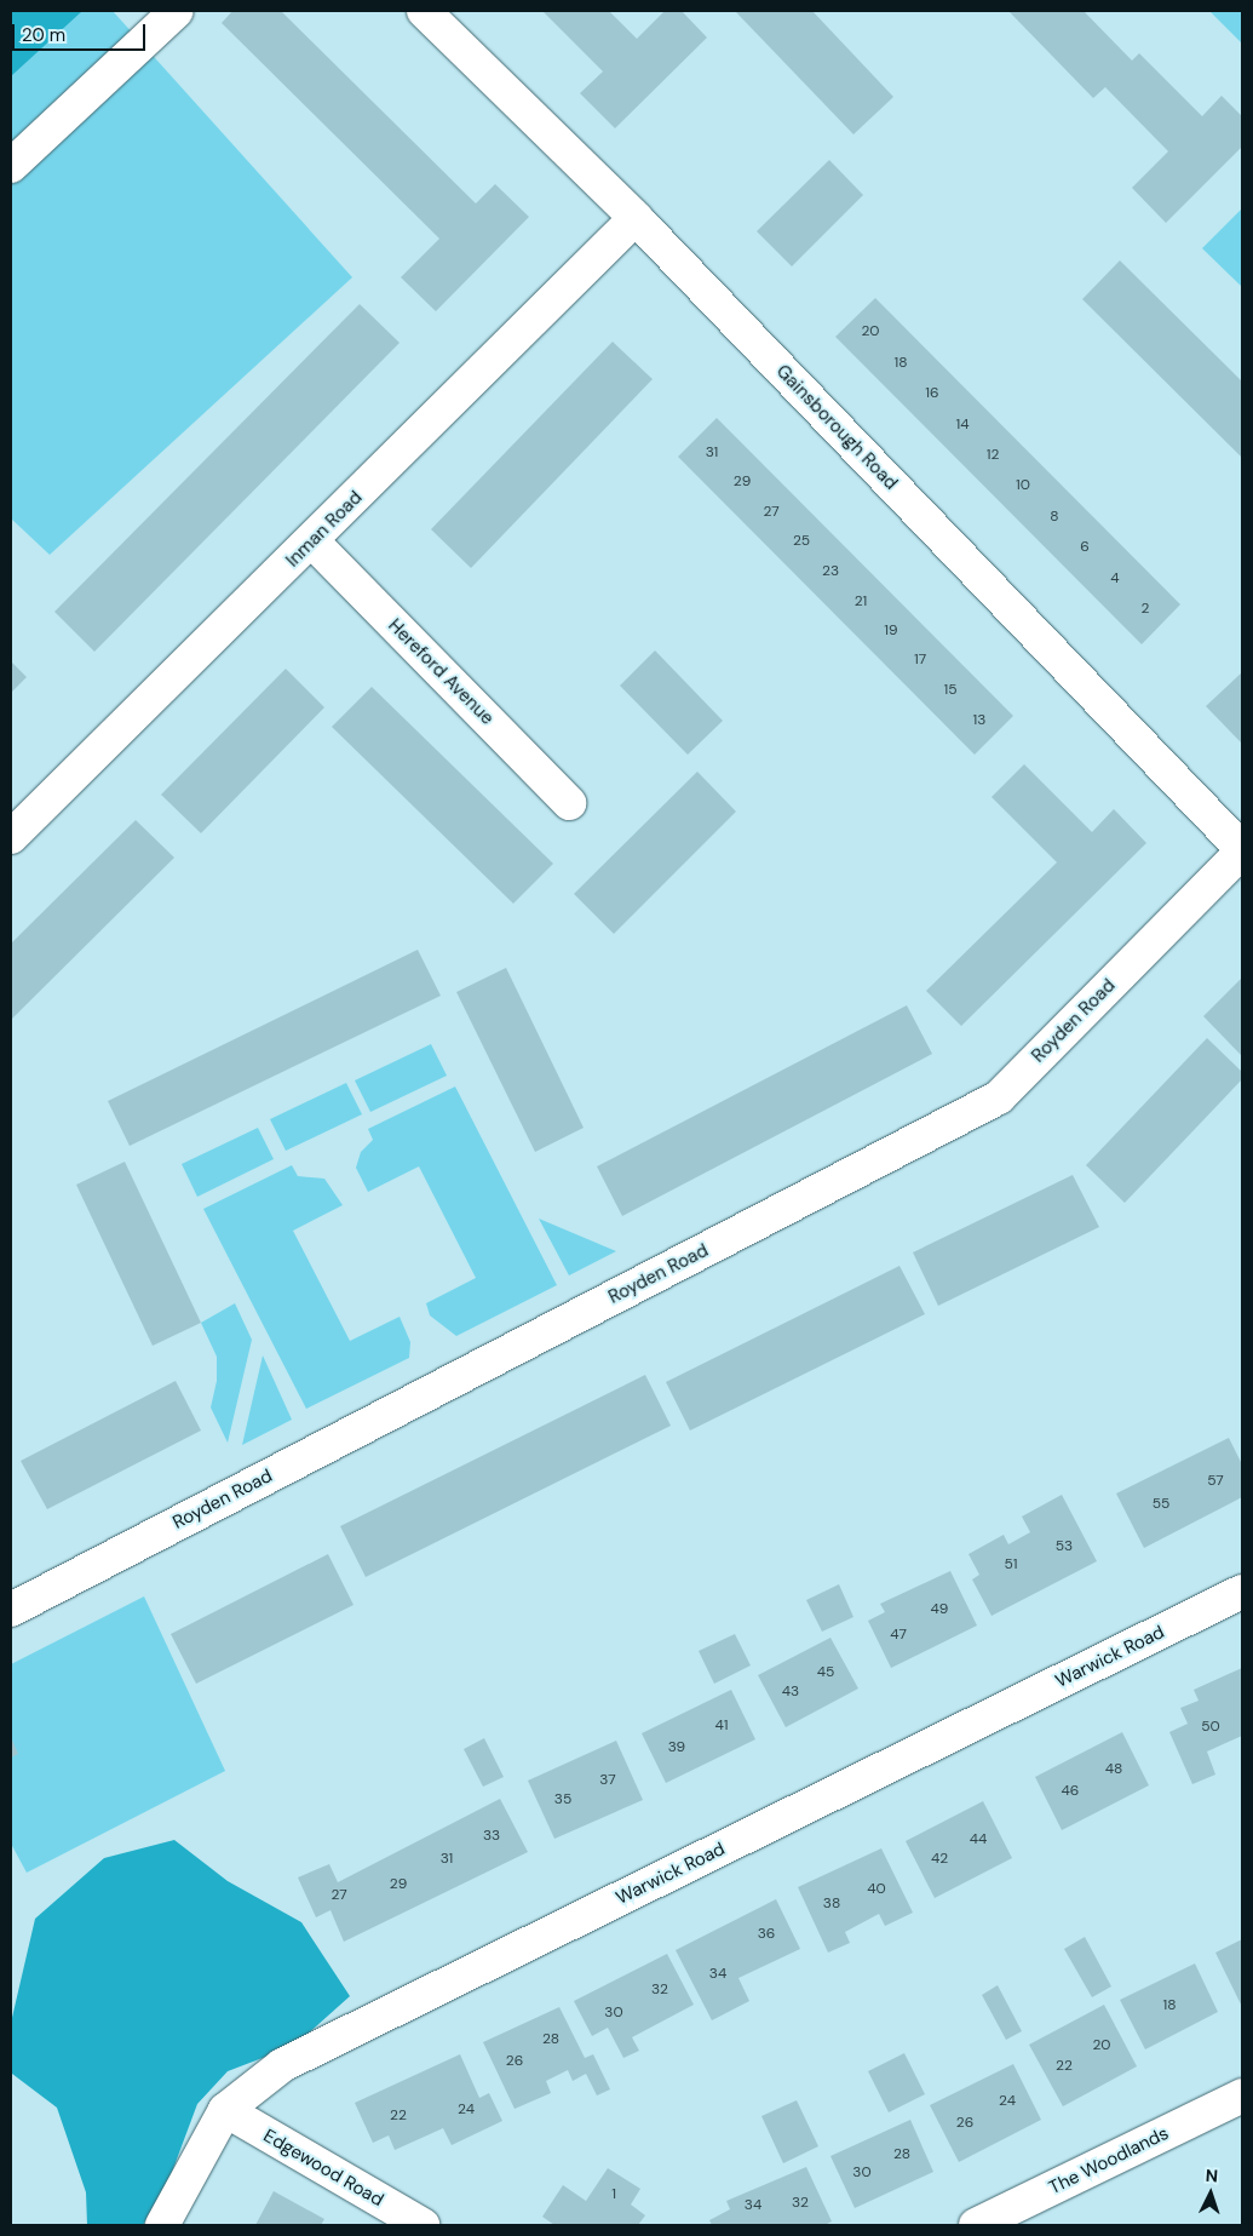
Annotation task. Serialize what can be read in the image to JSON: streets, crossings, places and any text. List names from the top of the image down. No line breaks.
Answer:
{"streets":{"street":["Gainsborough Road","Inman Road","Hereford Avenue","Royden Road","Warwick Road","The Woodlands","Edgewood Road"]},"crossings":[["Gainsborough Road","Inman Road"],["Gainsborough Road","Royden Road"],["Inman Road","Hereford Avenue"],["Warwick Road","Edgewood Road"]],"house_numbers":["20","18","16","14","31","12","29","10","27","8","25","6","23","4","21","2","19","17","15","13","57","55","53","51","49","47","45","43","41","50","39","48","37","46","35","33","44","31","42","29","40","27","38","36","34","32","18","30","28","20","26","22","24","24","22","26","28","30","1","32","34"],"scale_bar":"20 m","north":"top"}
